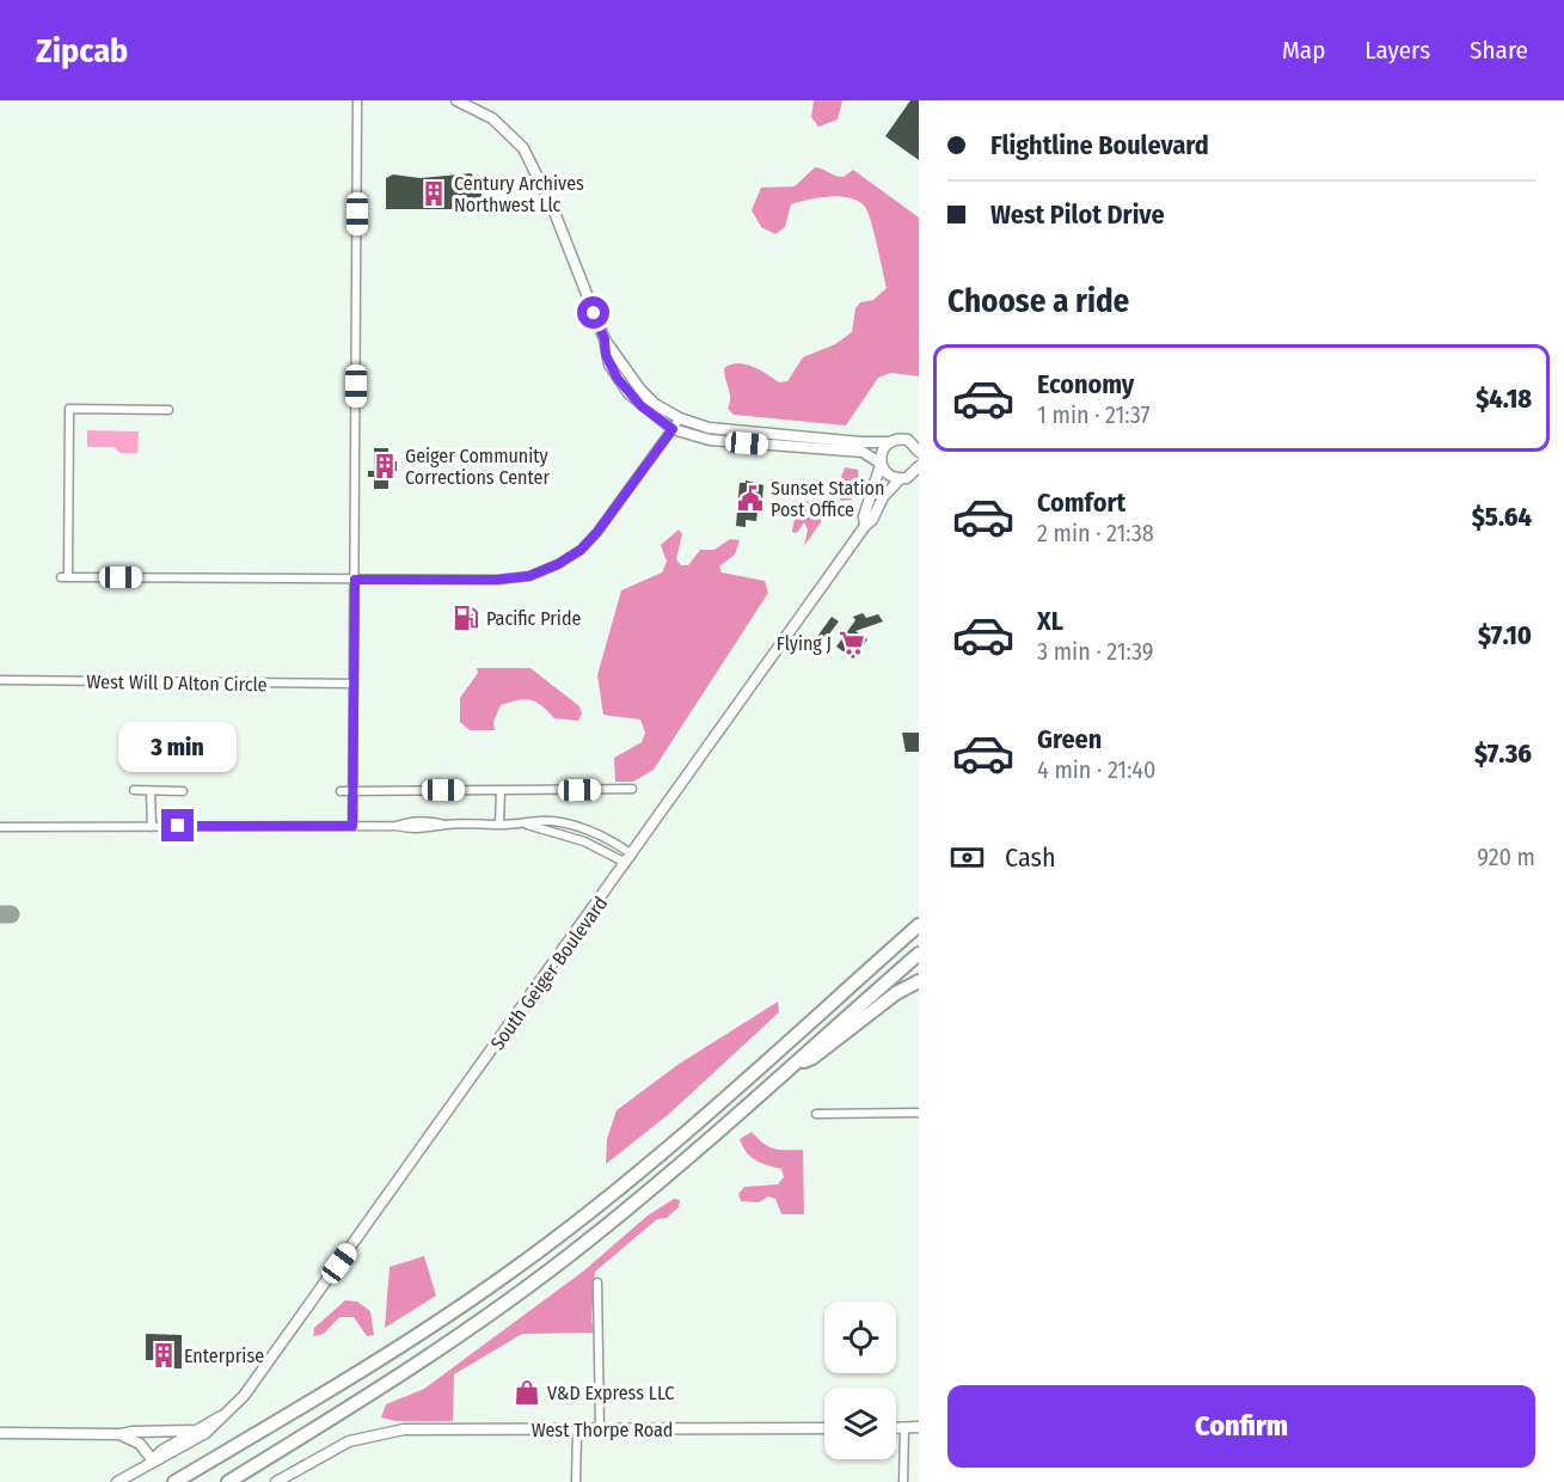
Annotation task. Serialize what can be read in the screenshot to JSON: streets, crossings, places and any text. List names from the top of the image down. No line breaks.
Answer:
{"streets":{"street":["West Will D Alton Circle","South Geiger Boulevard","West Thorpe Road"]},"places":{"building":["Century Archives Northwest Llc","Geiger Community Corrections Center","Enterprise"],"public building":["Sunset Station Post Office"],"fuel station":["Pacific Pride"],"supermarket":["Flying J"],"shop":["V&D Express LLC"]},"page":{"header":"Zipcab","nav":["Map","Layers","Share"],"banner":["Flightline Boulevard","West Pilot Drive"],"heading":"Choose a ride","list":[{"name":"Economy","note":"1 min · 21:37","value":"$4.18"},{"name":"Comfort","note":"2 min · 21:38","value":"$5.64"},{"name":"XL","note":"3 min · 21:39","value":"$7.10"},{"name":"Green","note":"4 min · 21:40","value":"$7.36"}],"bubble":"3 min","pay":["Cash","920 m"],"buttons":"Confirm"}}
